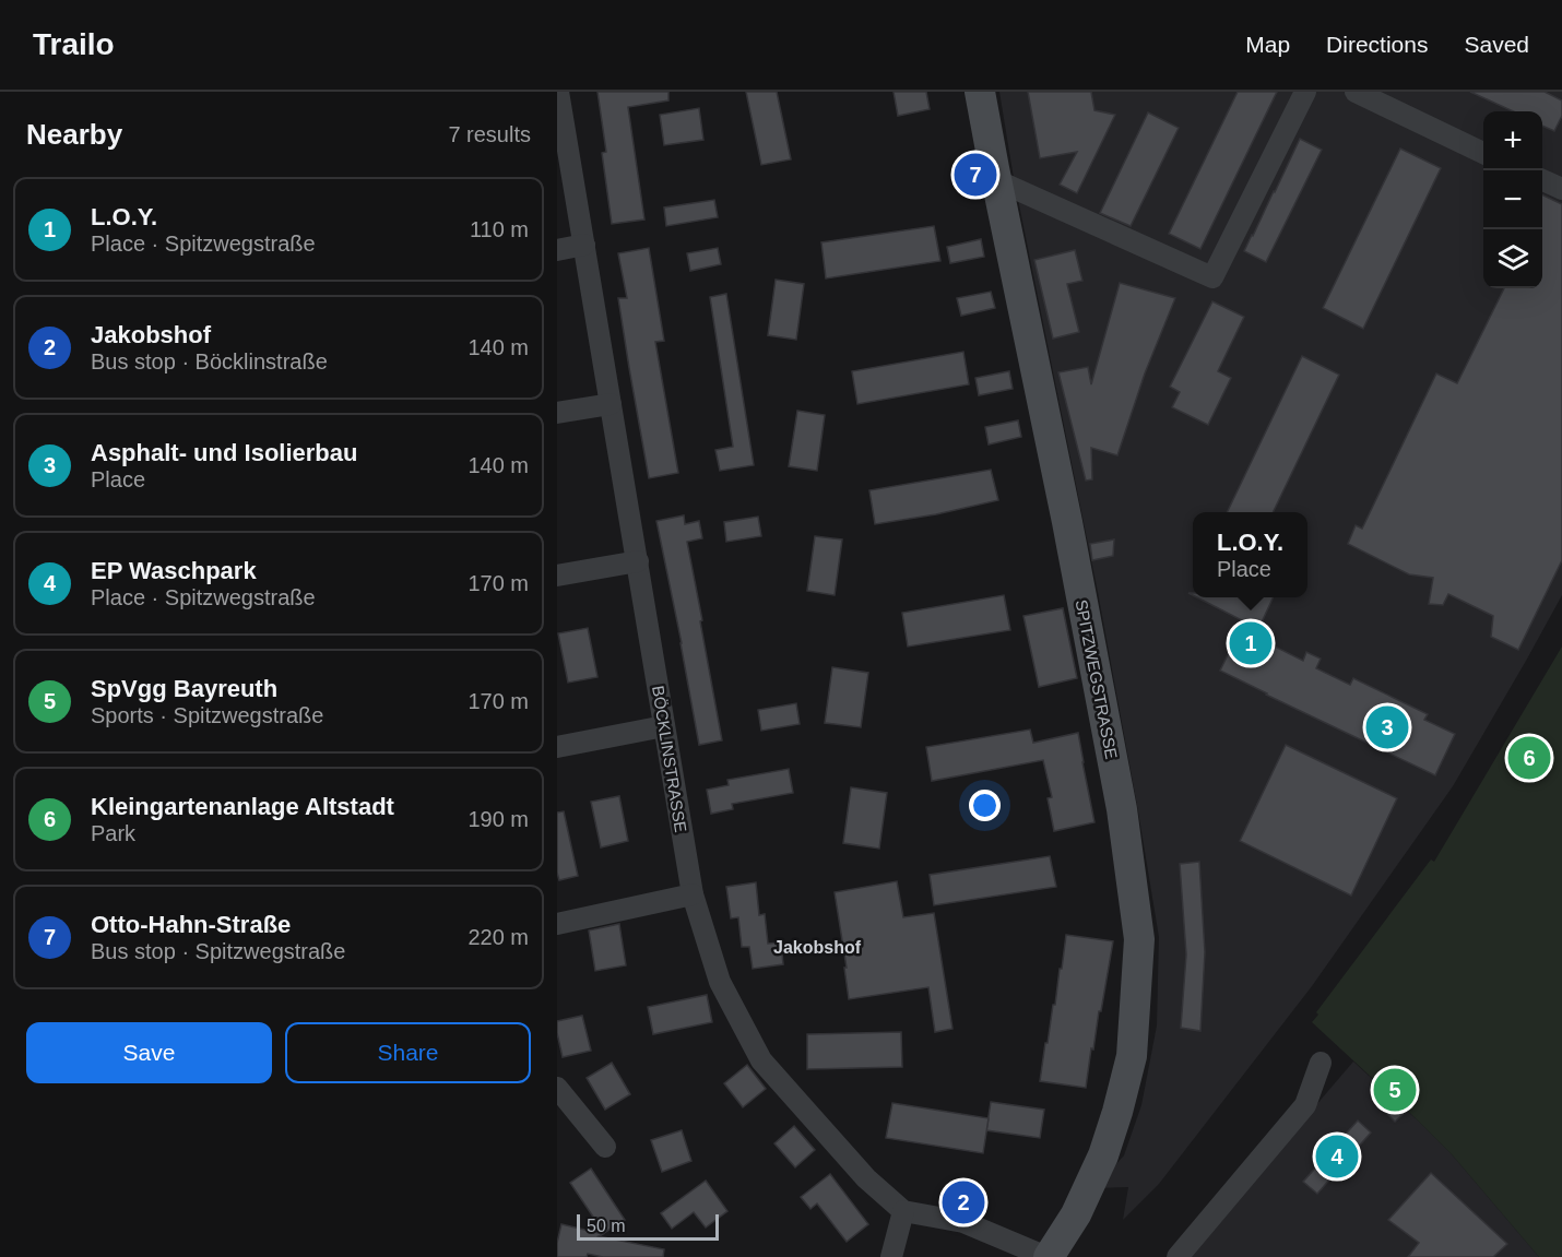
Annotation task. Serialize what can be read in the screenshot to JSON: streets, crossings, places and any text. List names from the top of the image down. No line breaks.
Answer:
{"streets":{"street":["SPITZWEGSTRASSE","BÖCKLINSTRASSE"]},"districts":["Jakobshof"],"scale_bar":"50 m","page":{"header":"Trailo","nav":["Map","Directions","Saved"],"heading":["Nearby","7 results"],"map_buttons":["+","−"],"pins":["7","1","3","6","5","4","2"],"list":[{"mark":"1","name":"L.O.Y.","note":"Place · Spitzwegstraße","value":"110 m"},{"mark":"2","name":"Jakobshof","note":"Bus stop · Böcklinstraße","value":"140 m"},{"mark":"3","name":"Asphalt- und Isolierbau","note":"Place","value":"140 m"},{"mark":"4","name":"EP Waschpark","note":"Place · Spitzwegstraße","value":"170 m"},{"mark":"5","name":"SpVgg Bayreuth","note":"Sports · Spitzwegstraße","value":"170 m"},{"mark":"6","name":"Kleingartenanlage Altstadt","note":"Park","value":"190 m"},{"mark":"7","name":"Otto-Hahn-Straße","note":"Bus stop · Spitzwegstraße","value":"220 m"}],"popup":["L.O.Y.","Place"],"buttons":["Save","Share"],"scale":"50 m"}}
